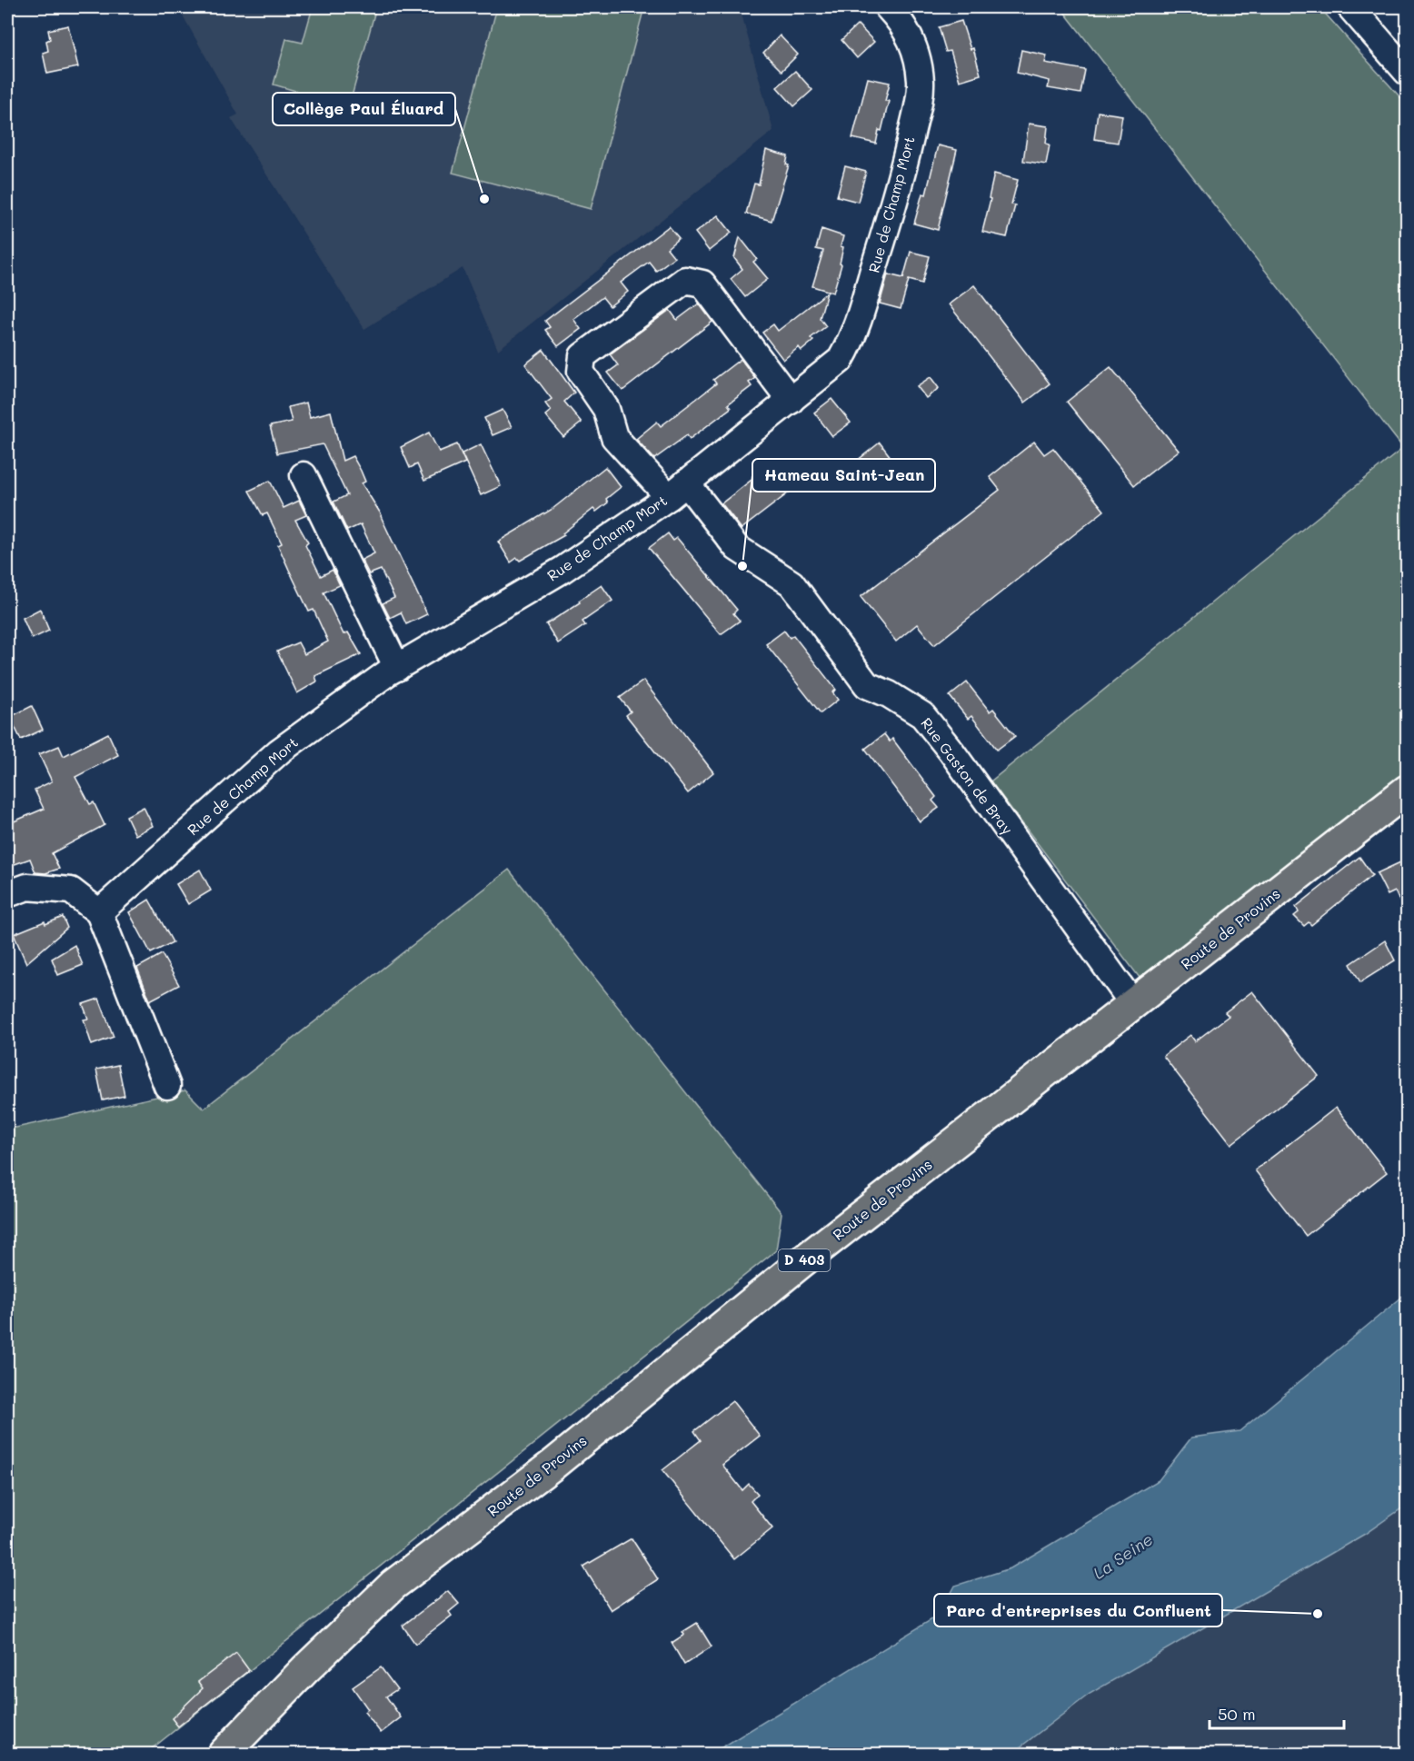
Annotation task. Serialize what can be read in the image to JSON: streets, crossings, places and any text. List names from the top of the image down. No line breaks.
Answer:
{"streets":{"main road":["Route de Provins","D 403"],"street":["Rue de Champ Mort","Rue Gaston de Bray"]},"crossings":[["Rue de Champ Mort","Rue Gaston de Bray"],["Rue Gaston de Bray","Route de Provins"]],"water":["La Seine"],"places":["Collège Paul Éluard","Hameau Saint-Jean","Parc d'entreprises du Confluent"],"scale_bar":"50 m"}
